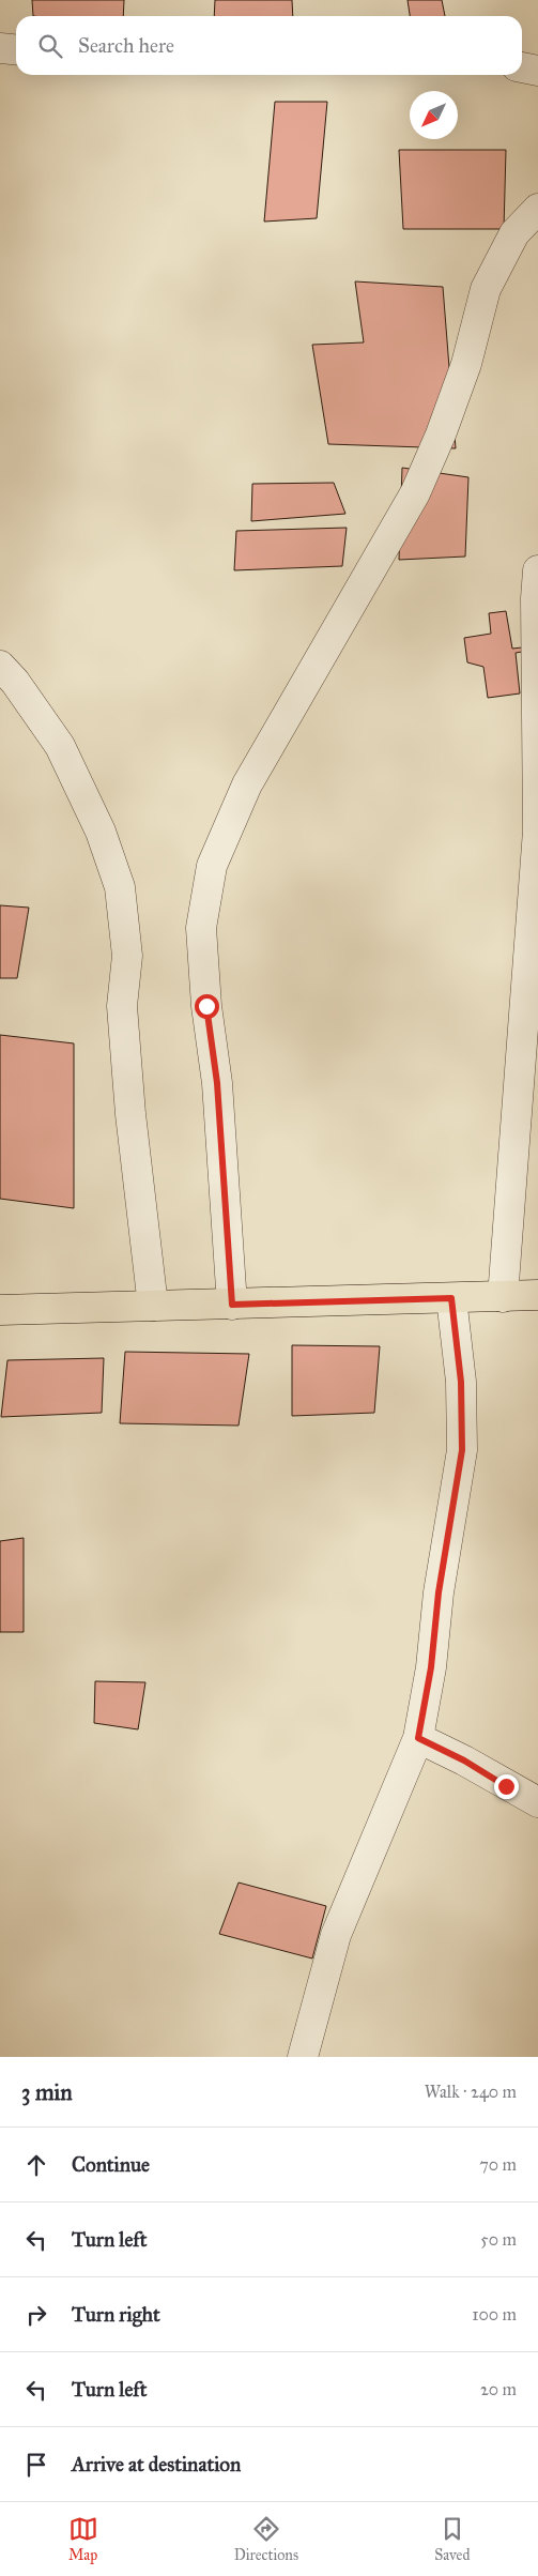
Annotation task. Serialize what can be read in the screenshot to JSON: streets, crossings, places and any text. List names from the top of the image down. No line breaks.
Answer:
{"north":"bottom left","page":{"search":"Search here","heading":["3 min","Walk · 240 m"],"list":[["Continue","70 m"],["Turn left","50 m"],["Turn right","100 m"],["Turn left","20 m"],"Arrive at destination"],"nav":["Map","Directions","Saved"]}}
